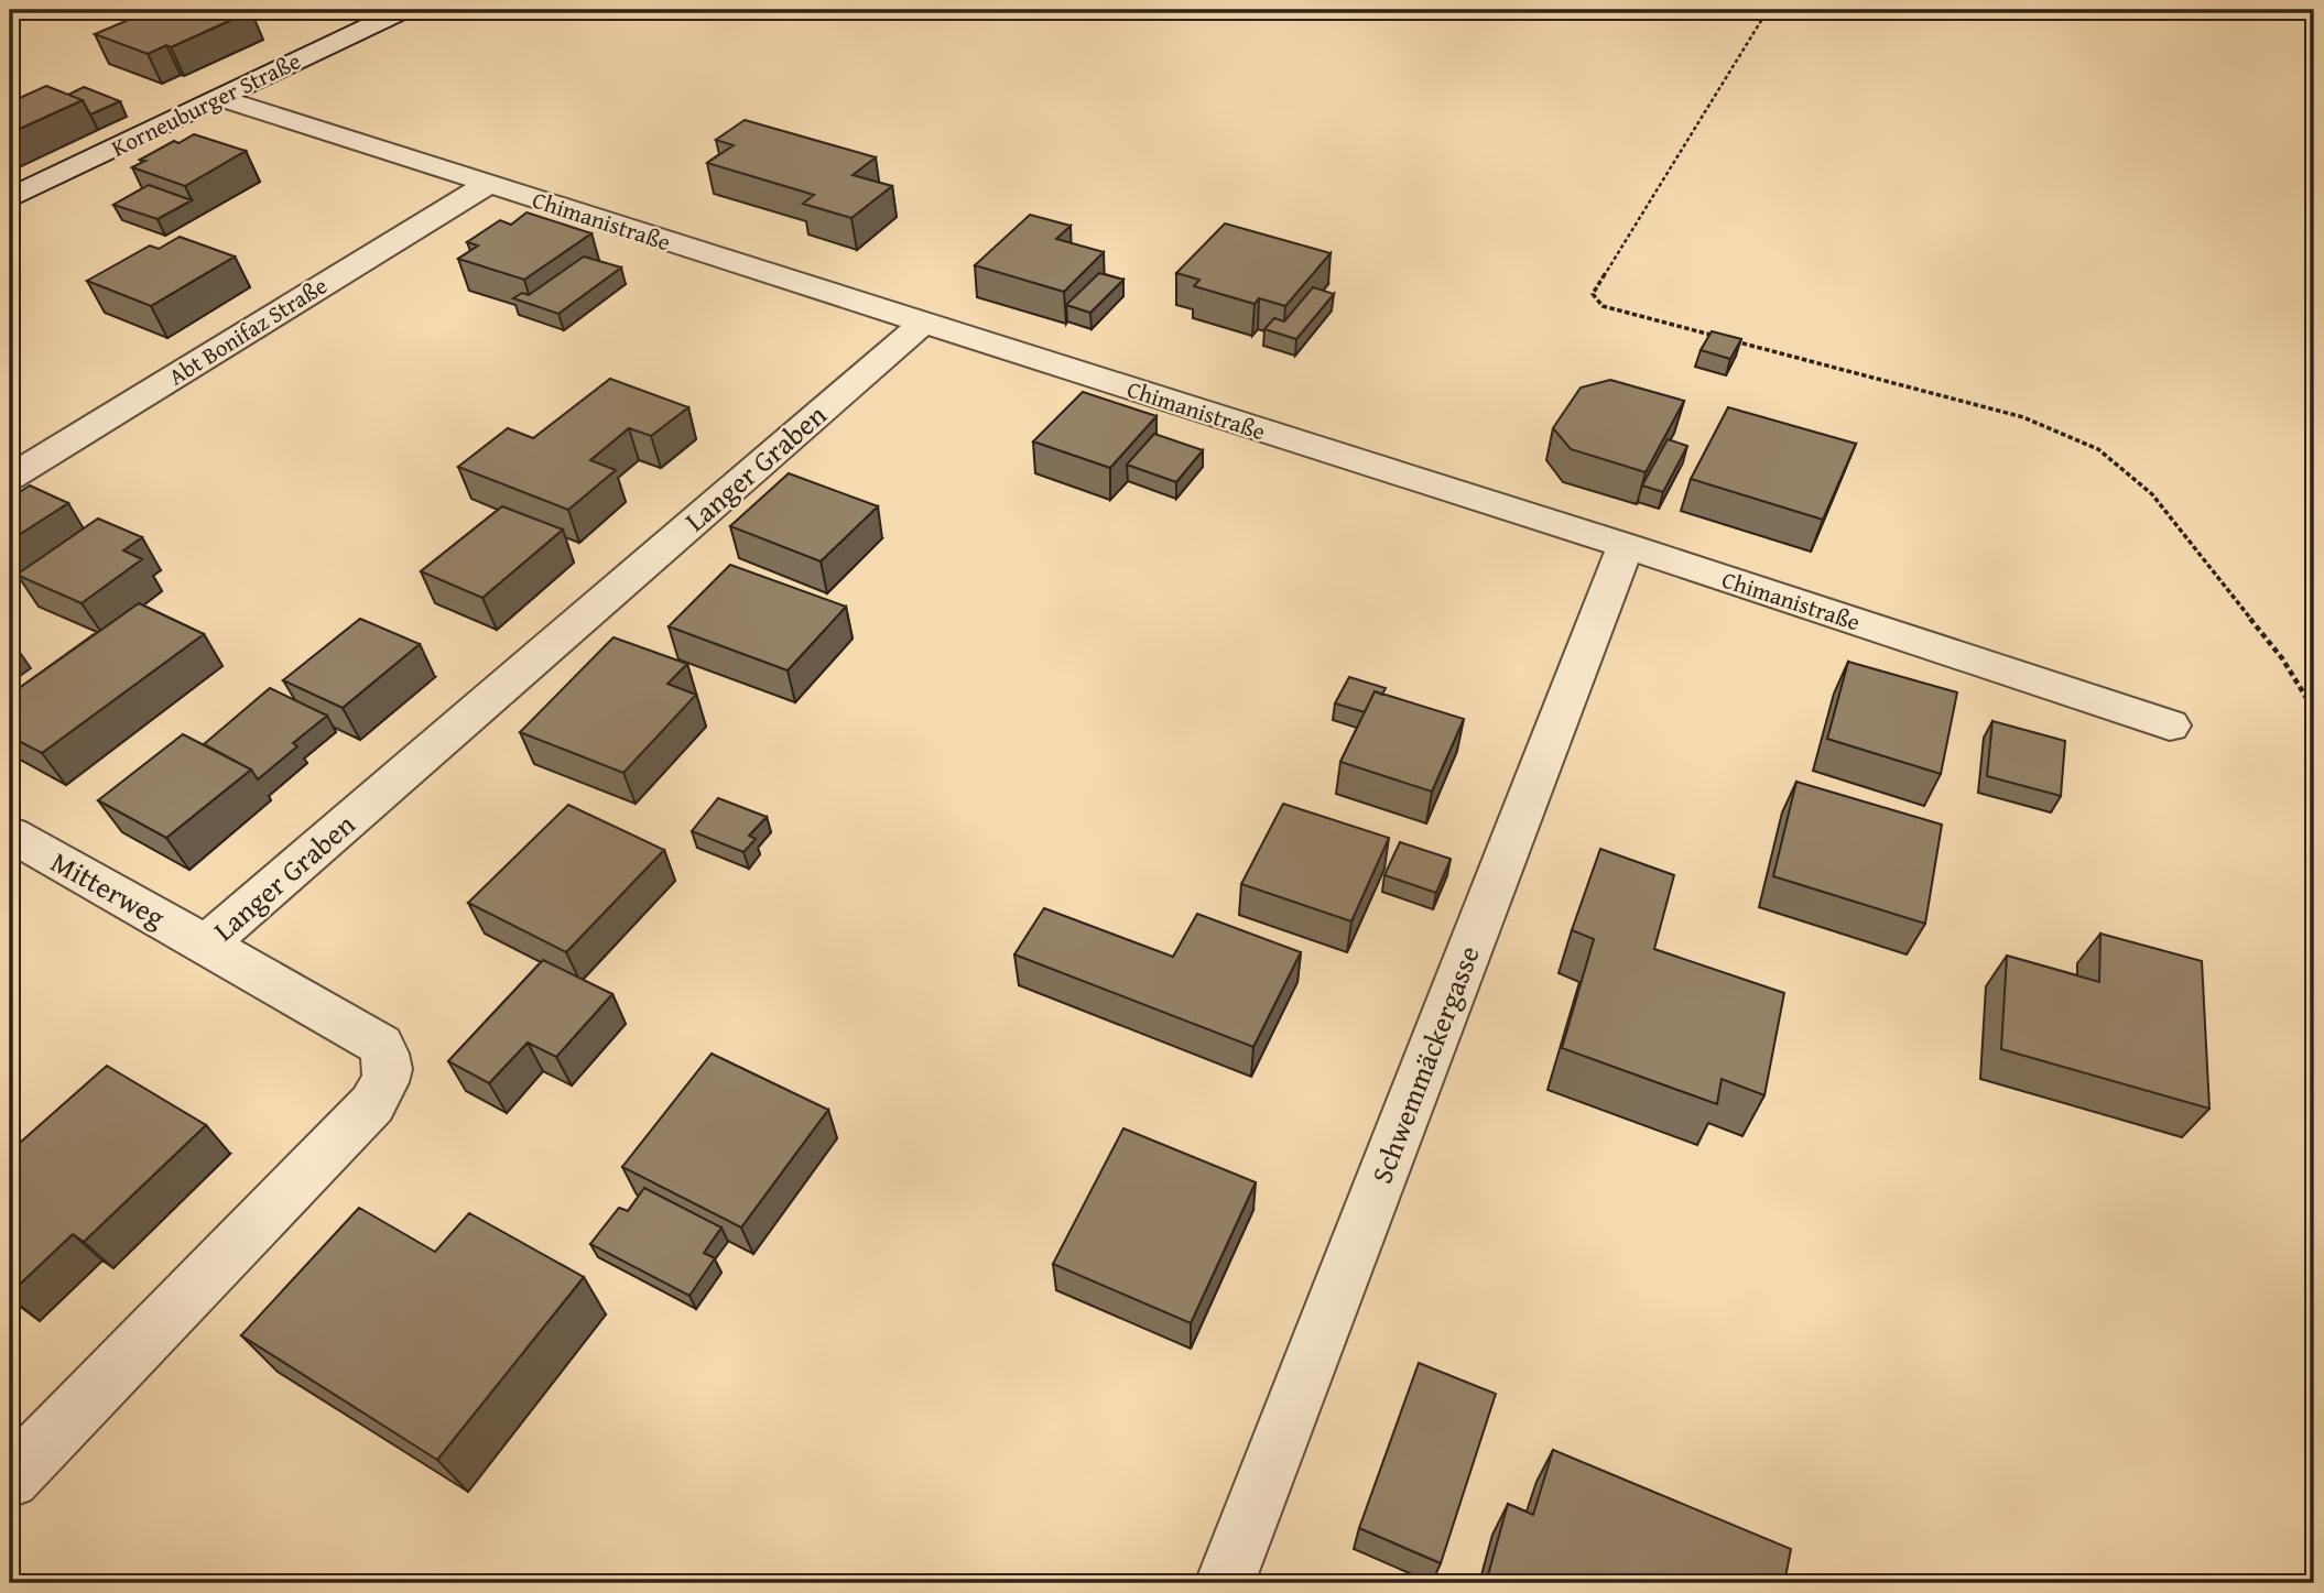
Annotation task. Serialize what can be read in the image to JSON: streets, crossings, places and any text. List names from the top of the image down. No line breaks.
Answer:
{"streets":{"street":["Korneuburger Straße","Chimanistraße","Abt Bonifaz Straße","Langer Graben","Mitterweg","Schwemmäckergasse"]},"crossings":[["Korneuburger Straße","Chimanistraße"],["Chimanistraße","Abt Bonifaz Straße"],["Chimanistraße","Langer Graben"],["Chimanistraße","Schwemmäckergasse"],["Langer Graben","Mitterweg"]]}
